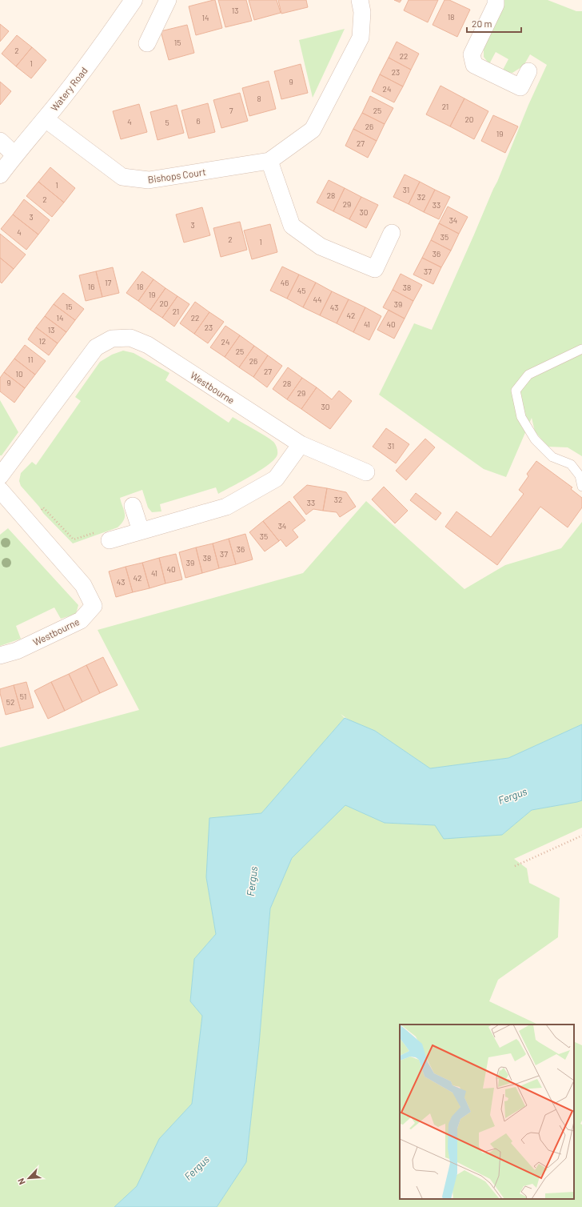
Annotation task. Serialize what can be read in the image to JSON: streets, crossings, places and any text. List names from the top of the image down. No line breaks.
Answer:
{"streets":{"street":["Watery Road","Bishops Court","Westbourne"]},"crossings":[["Watery Road","Bishops Court"]],"water":["Fergus"],"house_numbers":["13","18","14","15","2","22","1","23","9","24","8","21","7","25","20","6","4","5","26","19","27","1","31","28","32","2","29","33","30","3","34","3","4","35","2","1","36","37","17","46","16","18","38","45","19","44","20","39","15","43","21","42","14","22","41","40","23","13","12","24","25","11","26","27","10","9","28","29","30","31","32","33","34","35","36","37","38","39","40","41","42","43","51","52"],"scale_bar":"20 m","north":"bottom left"}
